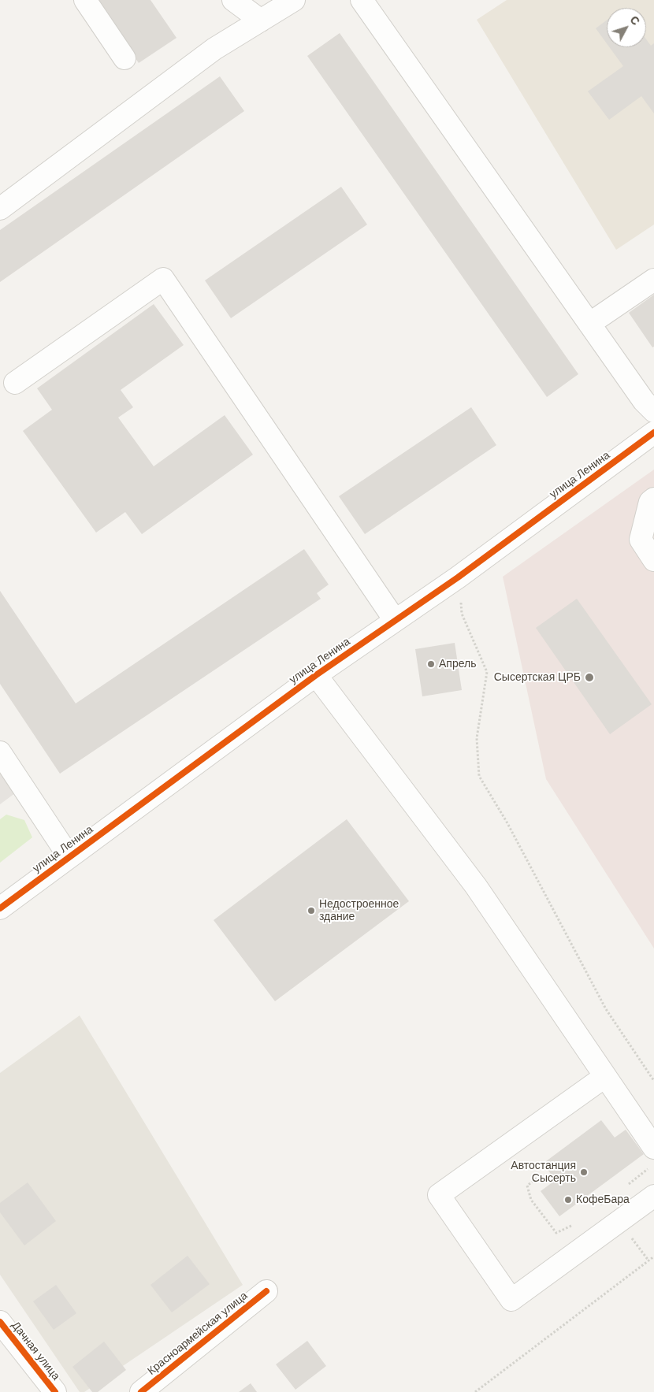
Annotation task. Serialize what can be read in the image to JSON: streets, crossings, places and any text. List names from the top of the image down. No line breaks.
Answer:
{"streets":{"street":["улица Ленина","Красноармейская улица","Дачная улица"]},"places":["Апрель","Сысертская ЦРБ","Недостроенное здание","Автостанция Сысерть","КофеБара"],"north":"top right"}
